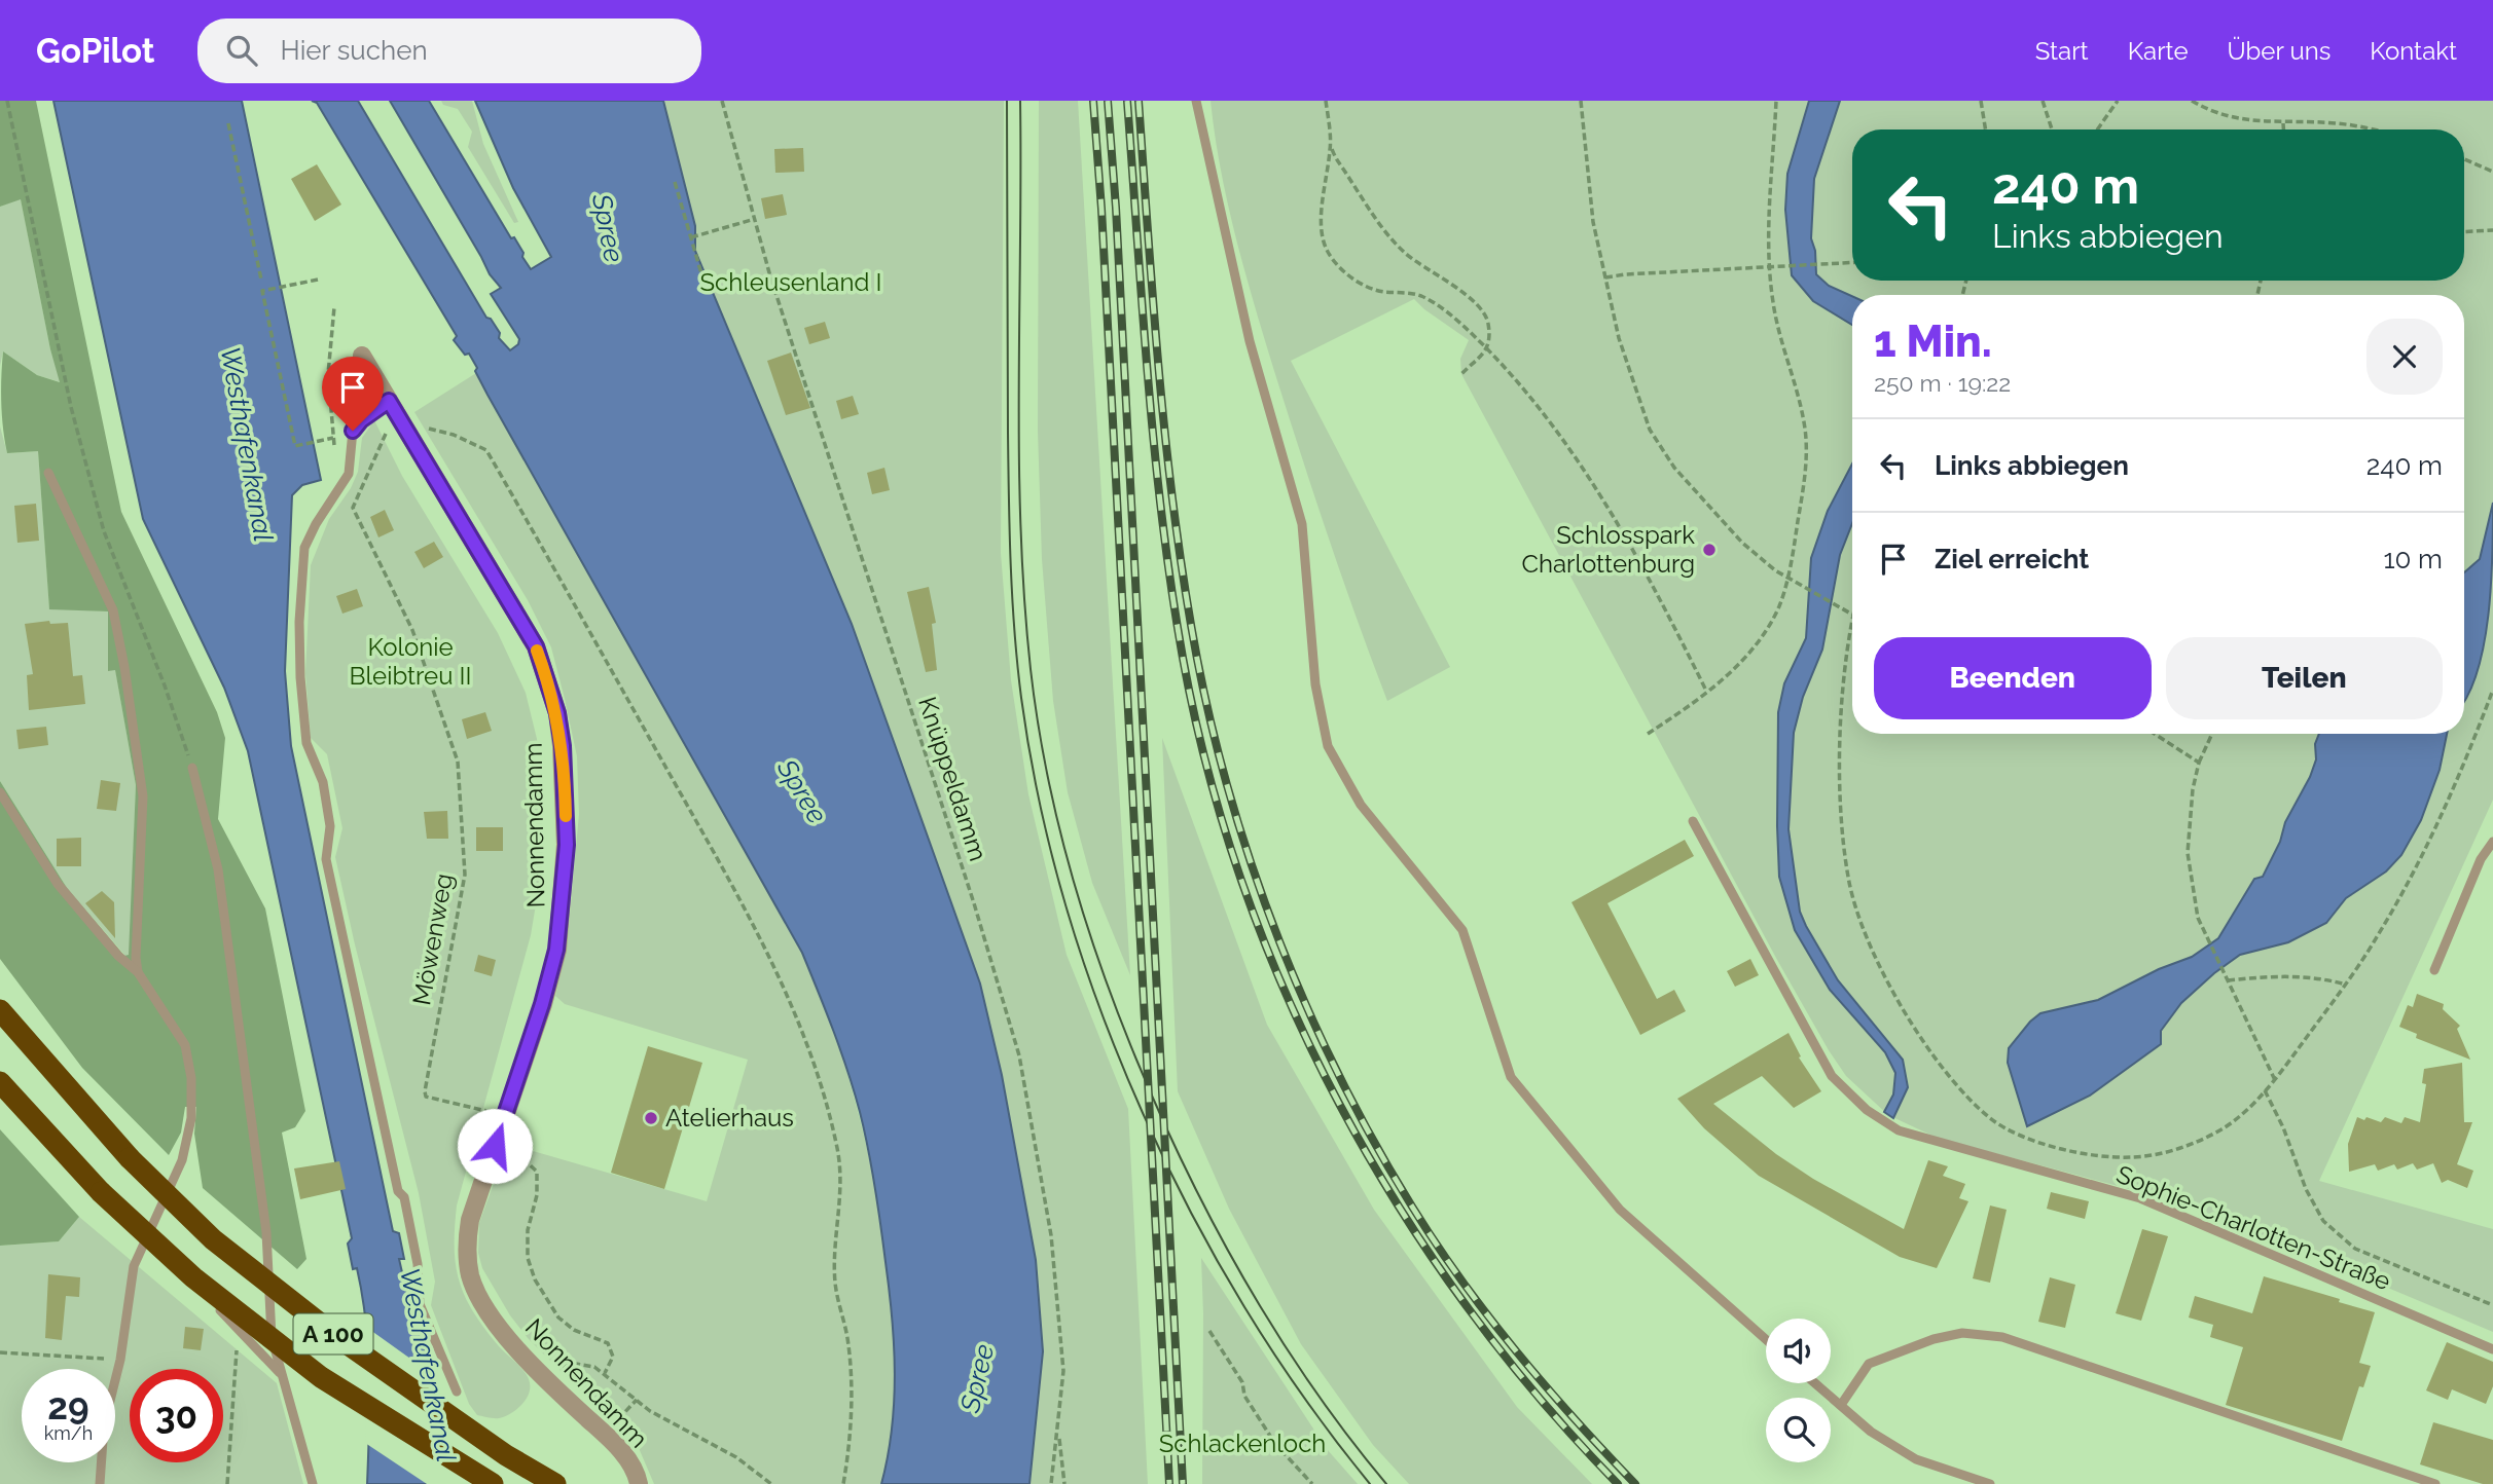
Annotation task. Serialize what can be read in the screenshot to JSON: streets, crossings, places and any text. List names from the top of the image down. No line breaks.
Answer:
{"streets":{"highway":["A 100"],"street":["Nonnendamm"],"lane":["Sophie-Charlotten-Straße"],"path":["Knüppeldamm","Möwenweg"]},"crossings":[["Nonnendamm","Möwenweg"]],"water":["Spree","Westhafenkanal"],"parks":["Schleusenland I","Kolonie Bleibtreu II","Schlackenloch"],"places":["Schlosspark Charlottenburg","Atelierhaus"],"page":{"header":"GoPilot","search":"Hier suchen","nav":["Start","Karte","Über uns","Kontakt"],"turn":["240 m","Links abbiegen"],"heading":["1 Min.","250 m · 19:22"],"list":[{"name":"Links abbiegen","value":"240 m"},{"name":"Ziel erreicht","value":"10 m"}],"buttons":["Beenden","Teilen"],"speed":"29 km/h","limit":"30"}}
